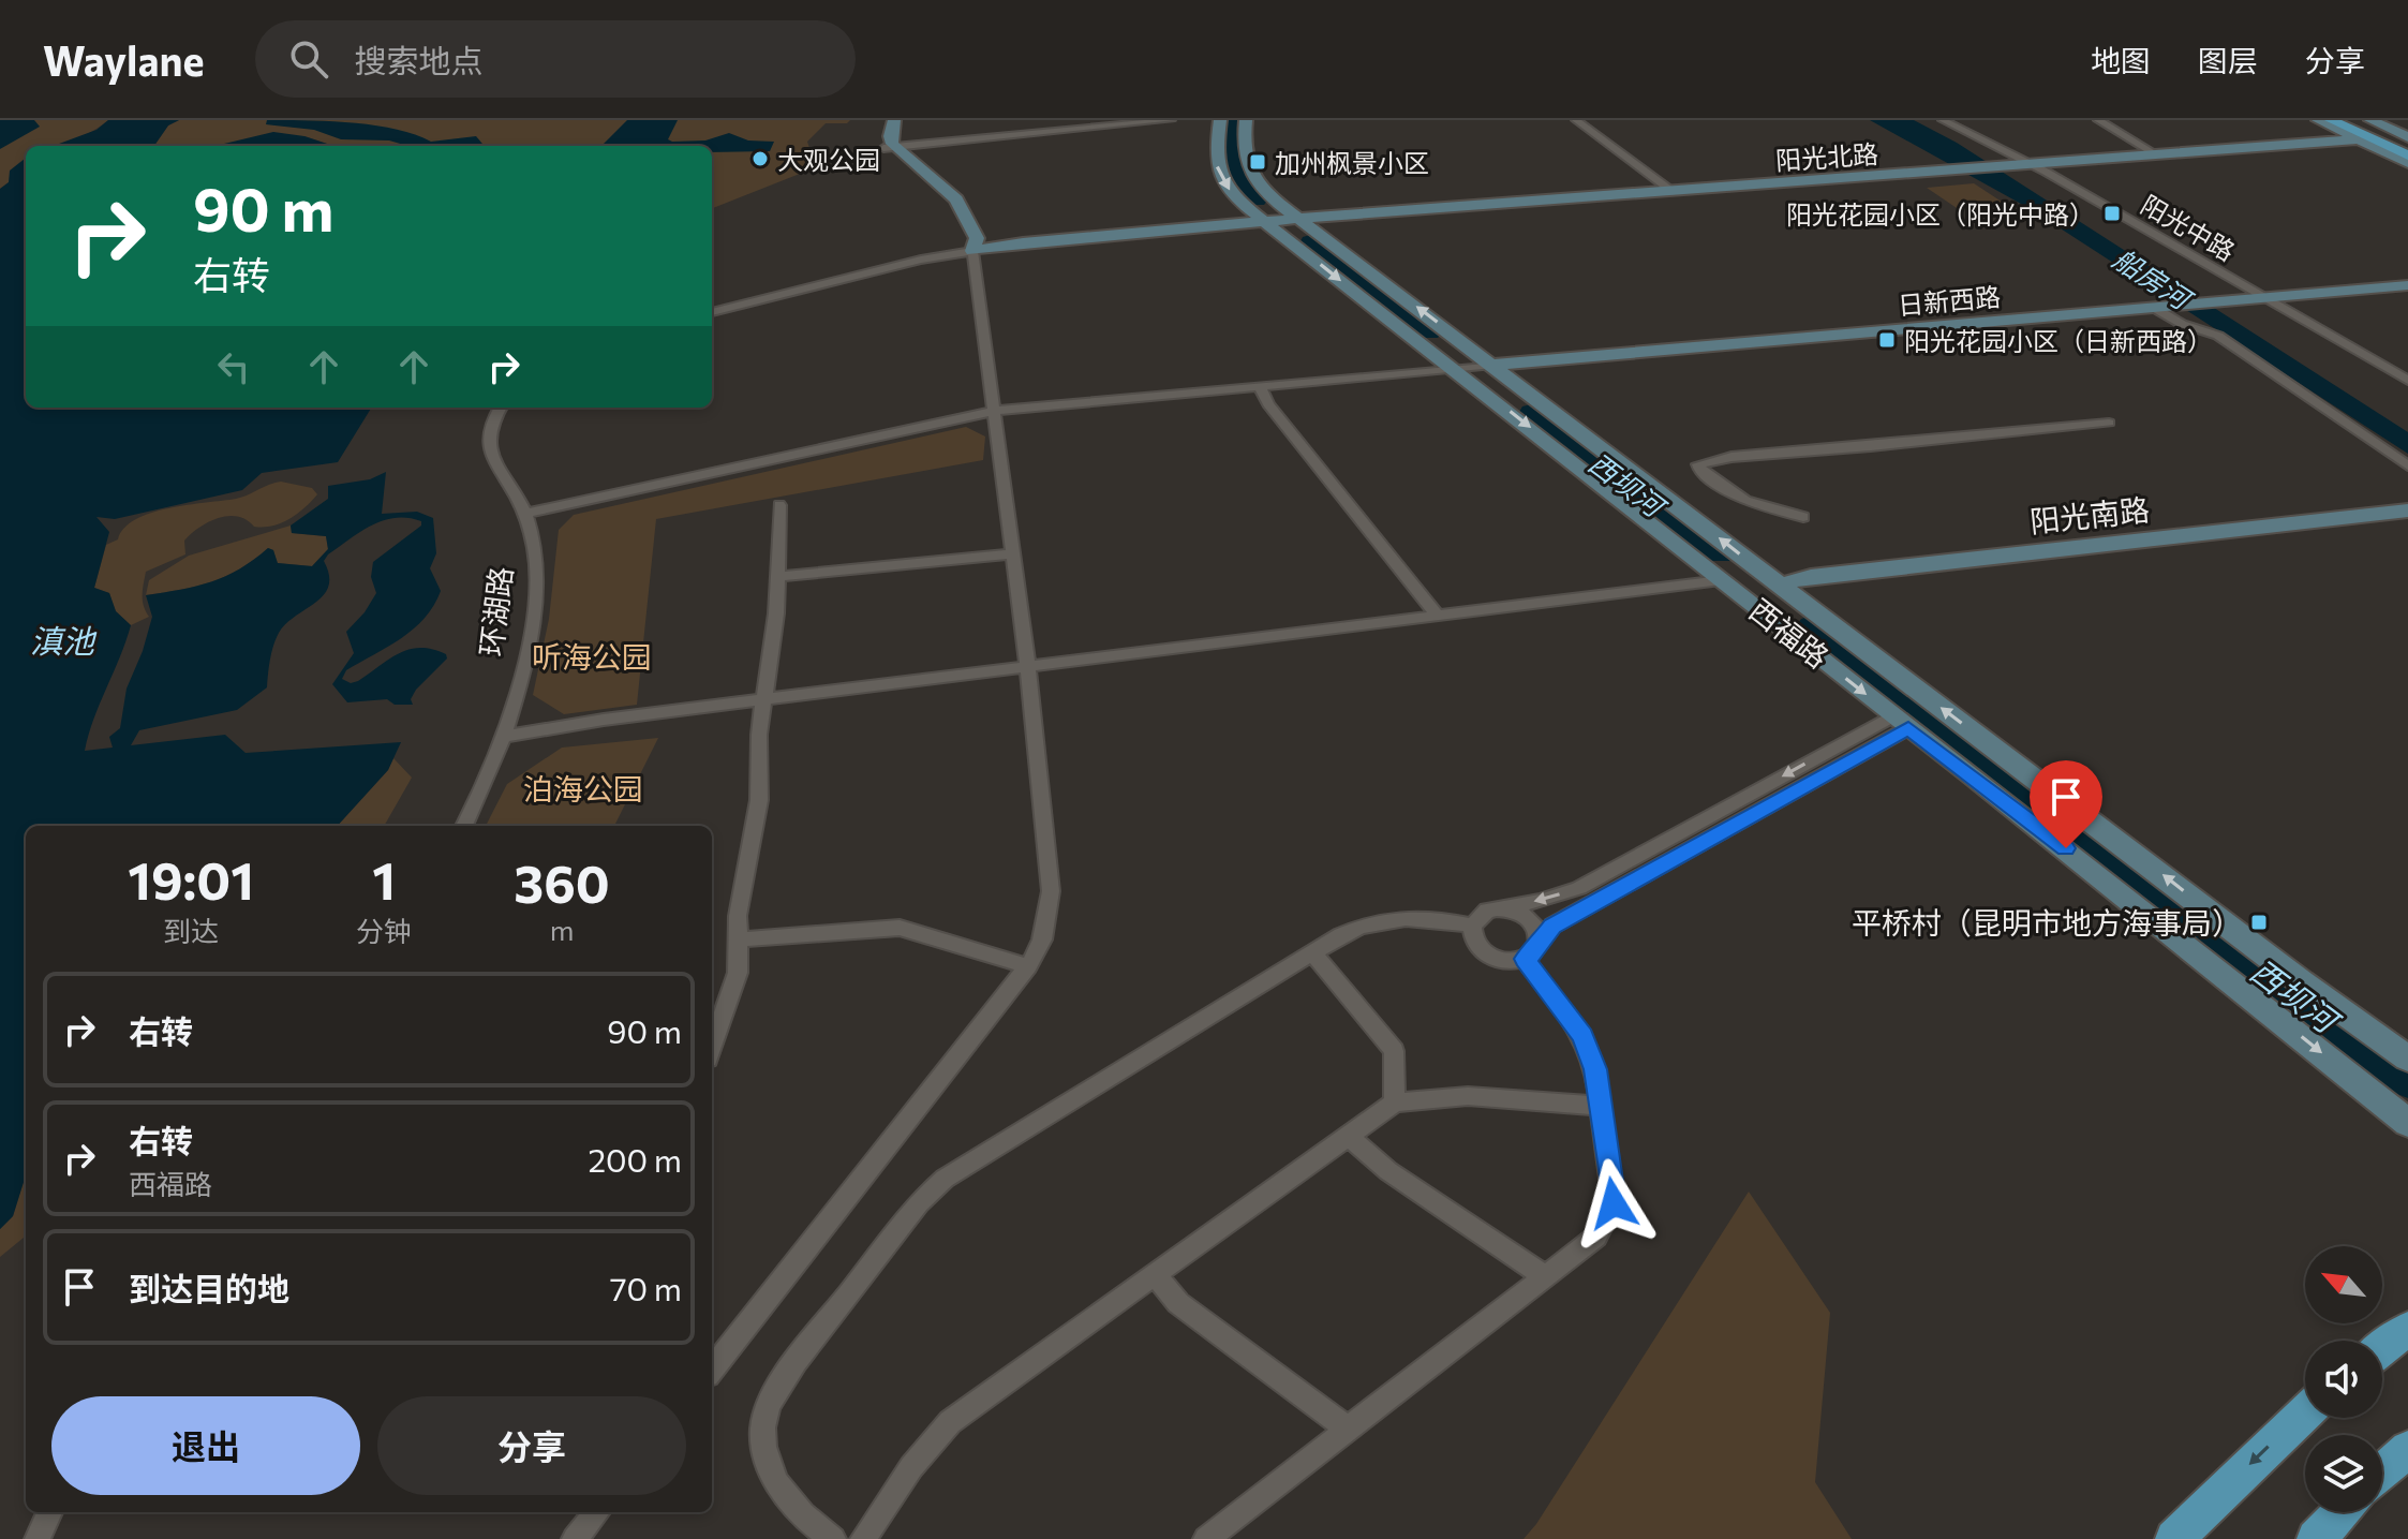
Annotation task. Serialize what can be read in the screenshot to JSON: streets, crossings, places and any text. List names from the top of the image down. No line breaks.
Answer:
{"streets":{"street":["阳光北路","阳光中路","日新西路","阳光南路","环湖路","西福路"]},"crossings":[["阳光北路","阳光中路"],["阳光北路","西福路"],["阳光中路","日新西路"],["日新西路","西福路"],["阳光南路","西福路"]],"water":["船房河","西坝河","滇池"],"parks":["听海公园","泊海公园"],"places":{"other":["大观公园"],"transit":["加州枫景小区","阳光花园小区（阳光中路）","阳光花园小区（日新西路）","平桥村（昆明市地方海事局）"]},"north":"top left","page":{"header":"Waylane","search":"搜索地点","nav":["地图","图层","分享"],"turn":["90 m","右转"],"eta":["19:01","到达","1","分钟","360","m"],"list":[{"name":"右转","value":"90 m"},{"name":"右转","note":"西福路","value":"200 m"},{"name":"到达目的地","value":"70 m"}],"buttons":["退出","分享"]}}
